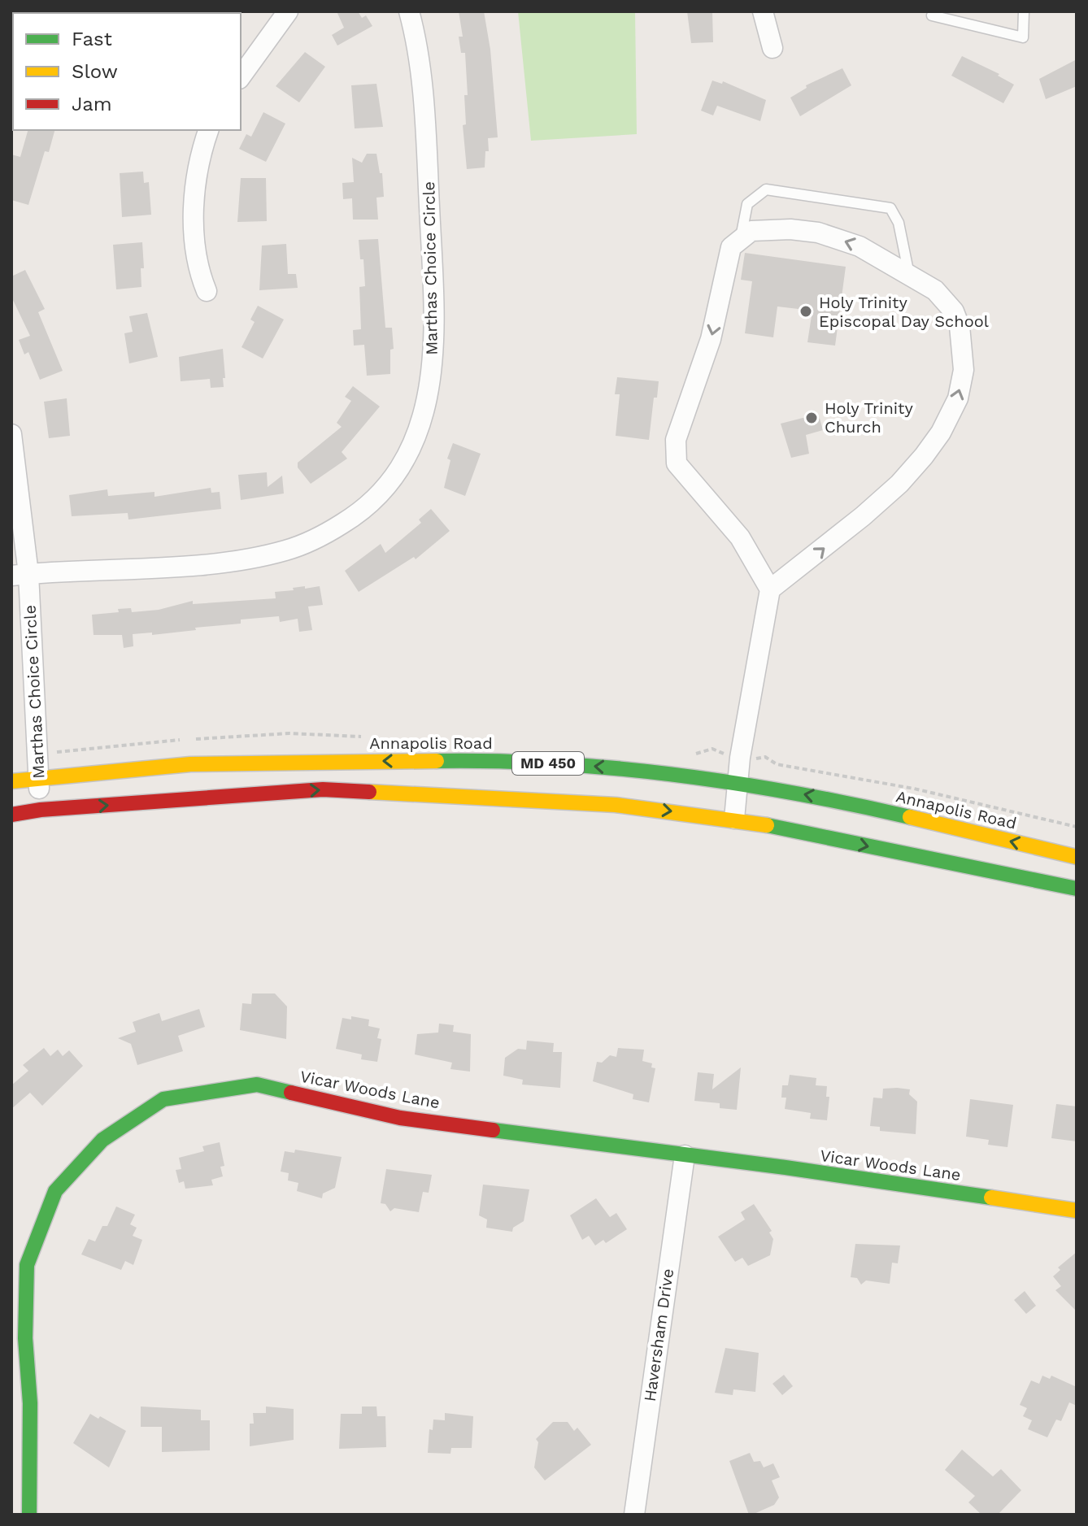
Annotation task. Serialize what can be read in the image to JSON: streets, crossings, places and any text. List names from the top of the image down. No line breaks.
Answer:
{"streets":{"main road":["Annapolis Road","MD 450","Vicar Woods Lane"],"street":["Marthas Choice Circle","Haversham Drive"]},"crossings":[["Marthas Choice Circle","Annapolis Road"],["Vicar Woods Lane","Haversham Drive"]],"places":["Holy Trinity Episcopal Day School","Holy Trinity Church"],"legend":["Fast","Slow","Jam"]}
